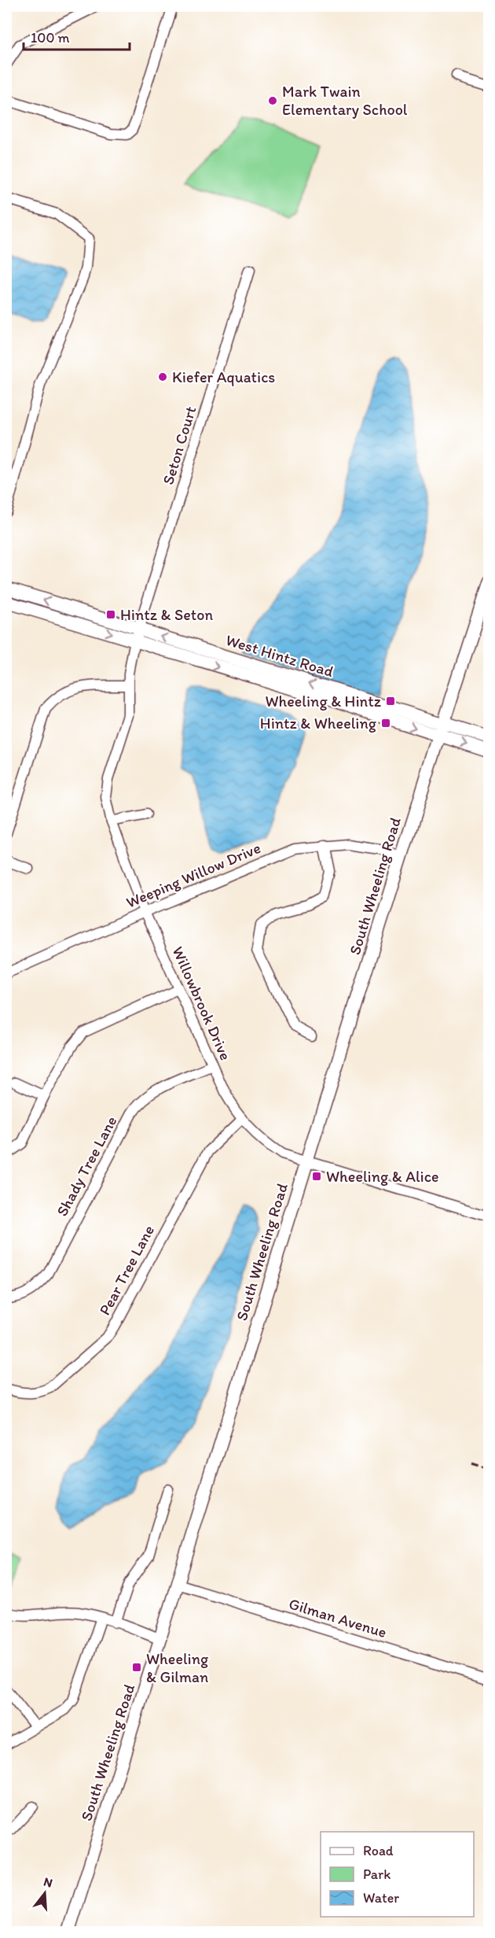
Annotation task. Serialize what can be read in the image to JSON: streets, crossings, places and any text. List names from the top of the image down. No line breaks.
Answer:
{"streets":{"main road":["West Hintz Road","South Wheeling Road"],"street":["Seton Court","Weeping Willow Drive","Willowbrook Drive","Shady Tree Lane","Pear Tree Lane","Gilman Avenue"]},"crossings":[["Seton Court","West Hintz Road"],["Seton Court","Willowbrook Drive"],["West Hintz Road","South Wheeling Road"],["West Hintz Road","Willowbrook Drive"],["Weeping Willow Drive","South Wheeling Road"],["Weeping Willow Drive","Willowbrook Drive"],["South Wheeling Road","Willowbrook Drive"],["South Wheeling Road","Gilman Avenue"],["Willowbrook Drive","Shady Tree Lane"],["Willowbrook Drive","Pear Tree Lane"]],"places":{"other":["Mark Twain Elementary School","Kiefer Aquatics"],"transit":["Hintz & Seton","Wheeling & Hintz","Hintz & Wheeling","Wheeling & Alice","Wheeling & Gilman"]},"legend":["Road","Park","Water"],"scale_bar":"100 m","north":"top"}
